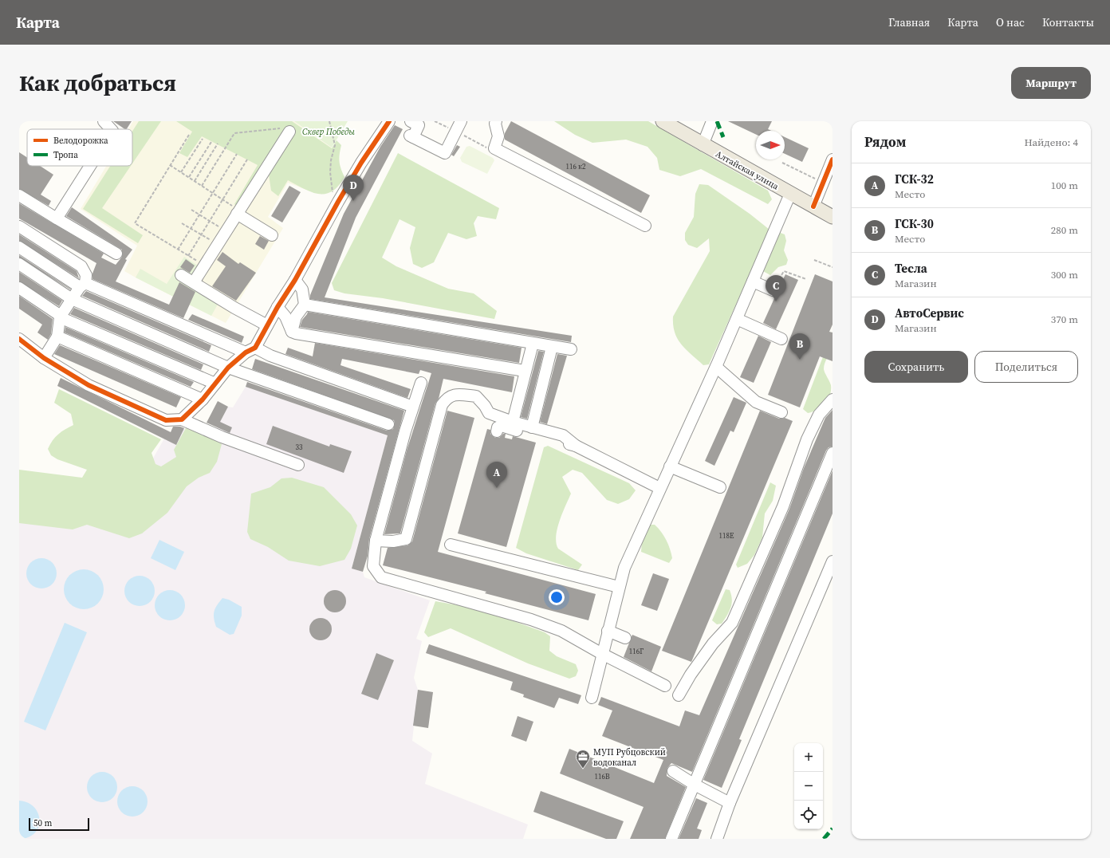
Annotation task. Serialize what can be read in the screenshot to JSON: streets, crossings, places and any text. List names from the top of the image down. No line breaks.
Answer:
{"streets":{"main road":["Алтайская улица"]},"parks":["Сквер Победы"],"places":{"office":["МУП Рубцовский водоканал"]},"house_numbers":["116 к2","33","118Е","116Г","116В"],"legend":["Велодорожка","Тропа"],"scale_bar":"50 m","north":"right","page":{"header":"Карта","nav":["Главная","Карта","О нас","Контакты"],"buttons":["Маршрут",["Сохранить","Поделиться"]],"title":"Как добраться","heading":["Рядом","Найдено: 4"],"list":[{"mark":"A","name":"ГСК-32","note":"Место","value":"100 m"},{"mark":"B","name":"ГСК-30","note":"Место","value":"280 m"},{"mark":"C","name":"Тесла","note":"Магазин","value":"300 m"},{"mark":"D","name":"АвтоСервис","note":"Магазин","value":"370 m"}],"pins":["D","C","B","A"],"map_buttons":["+","−"],"scale":"50 m"}}
